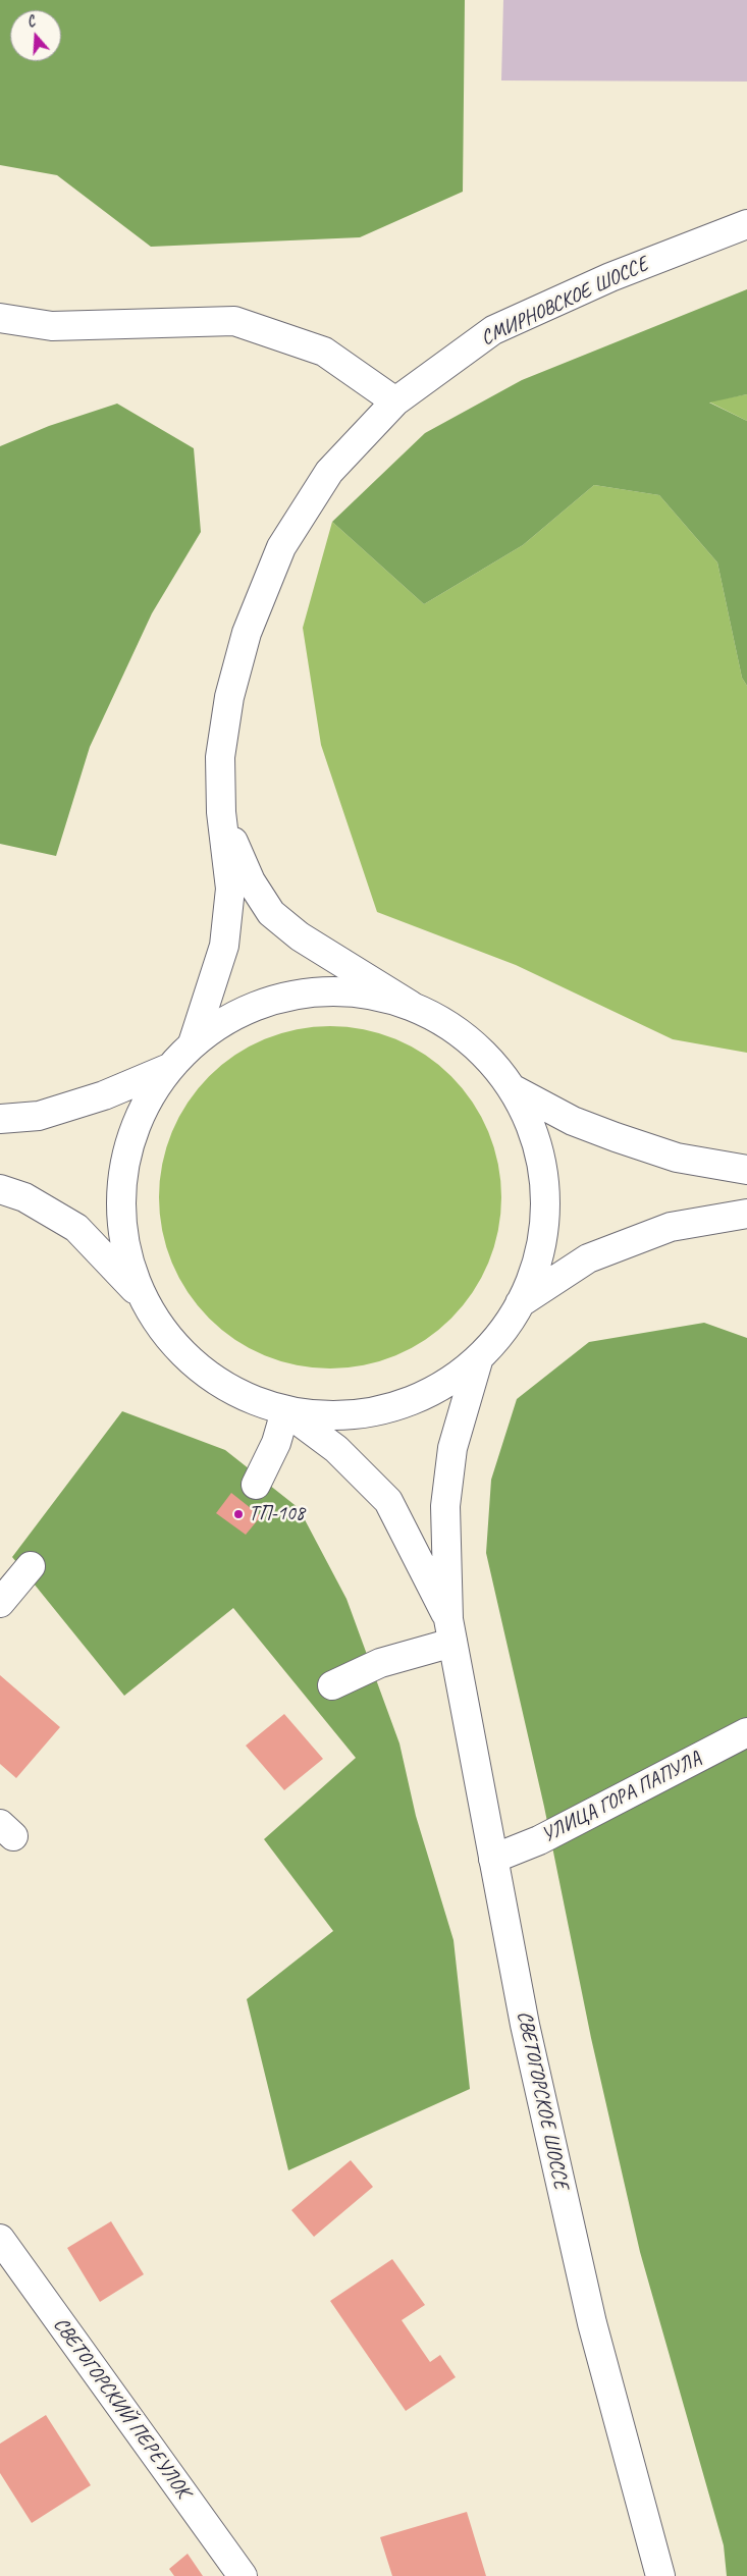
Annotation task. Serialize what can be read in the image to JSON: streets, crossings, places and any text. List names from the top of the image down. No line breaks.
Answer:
{"streets":{"main road":["СМИРНОВСКОЕ ШОССЕ","УЛИЦА ГОРА ПАПУЛА","СВЕТОГОРСКОЕ ШОССЕ","СВЕТОГОРСКИЙ ПЕРЕУЛОК"]},"crossings":[["УЛИЦА ГОРА ПАПУЛА","СВЕТОГОРСКОЕ ШОССЕ"]],"places":["ТП-108"],"north":"top"}
